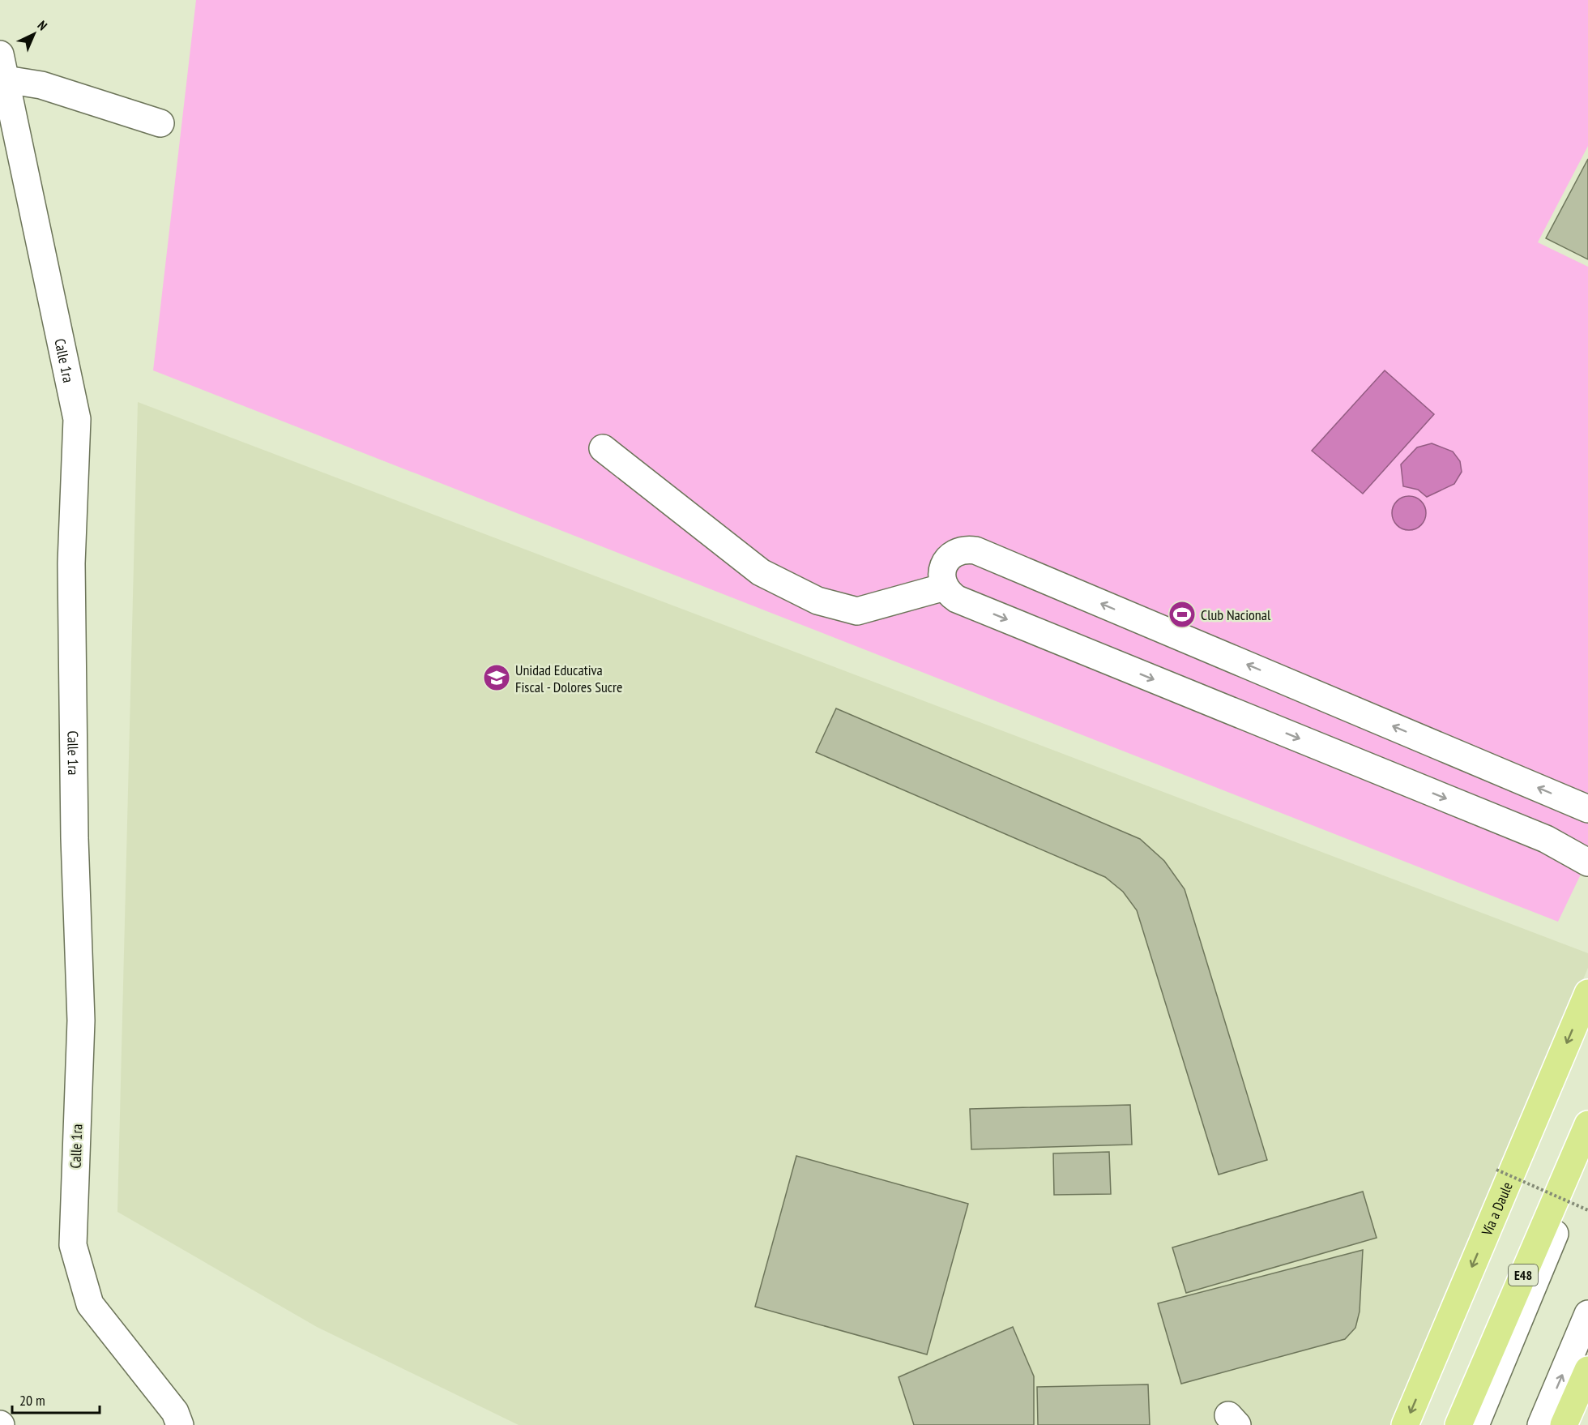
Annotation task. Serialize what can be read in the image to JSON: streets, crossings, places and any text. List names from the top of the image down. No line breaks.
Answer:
{"streets":{"main road":["Vía a Daule","E48"],"street":["Calle 1ra"]},"places":{"sports":["Club Nacional"],"school or university":["Unidad Educativa Fiscal - Dolores Sucre"]},"scale_bar":"20 m","north":"top right"}
